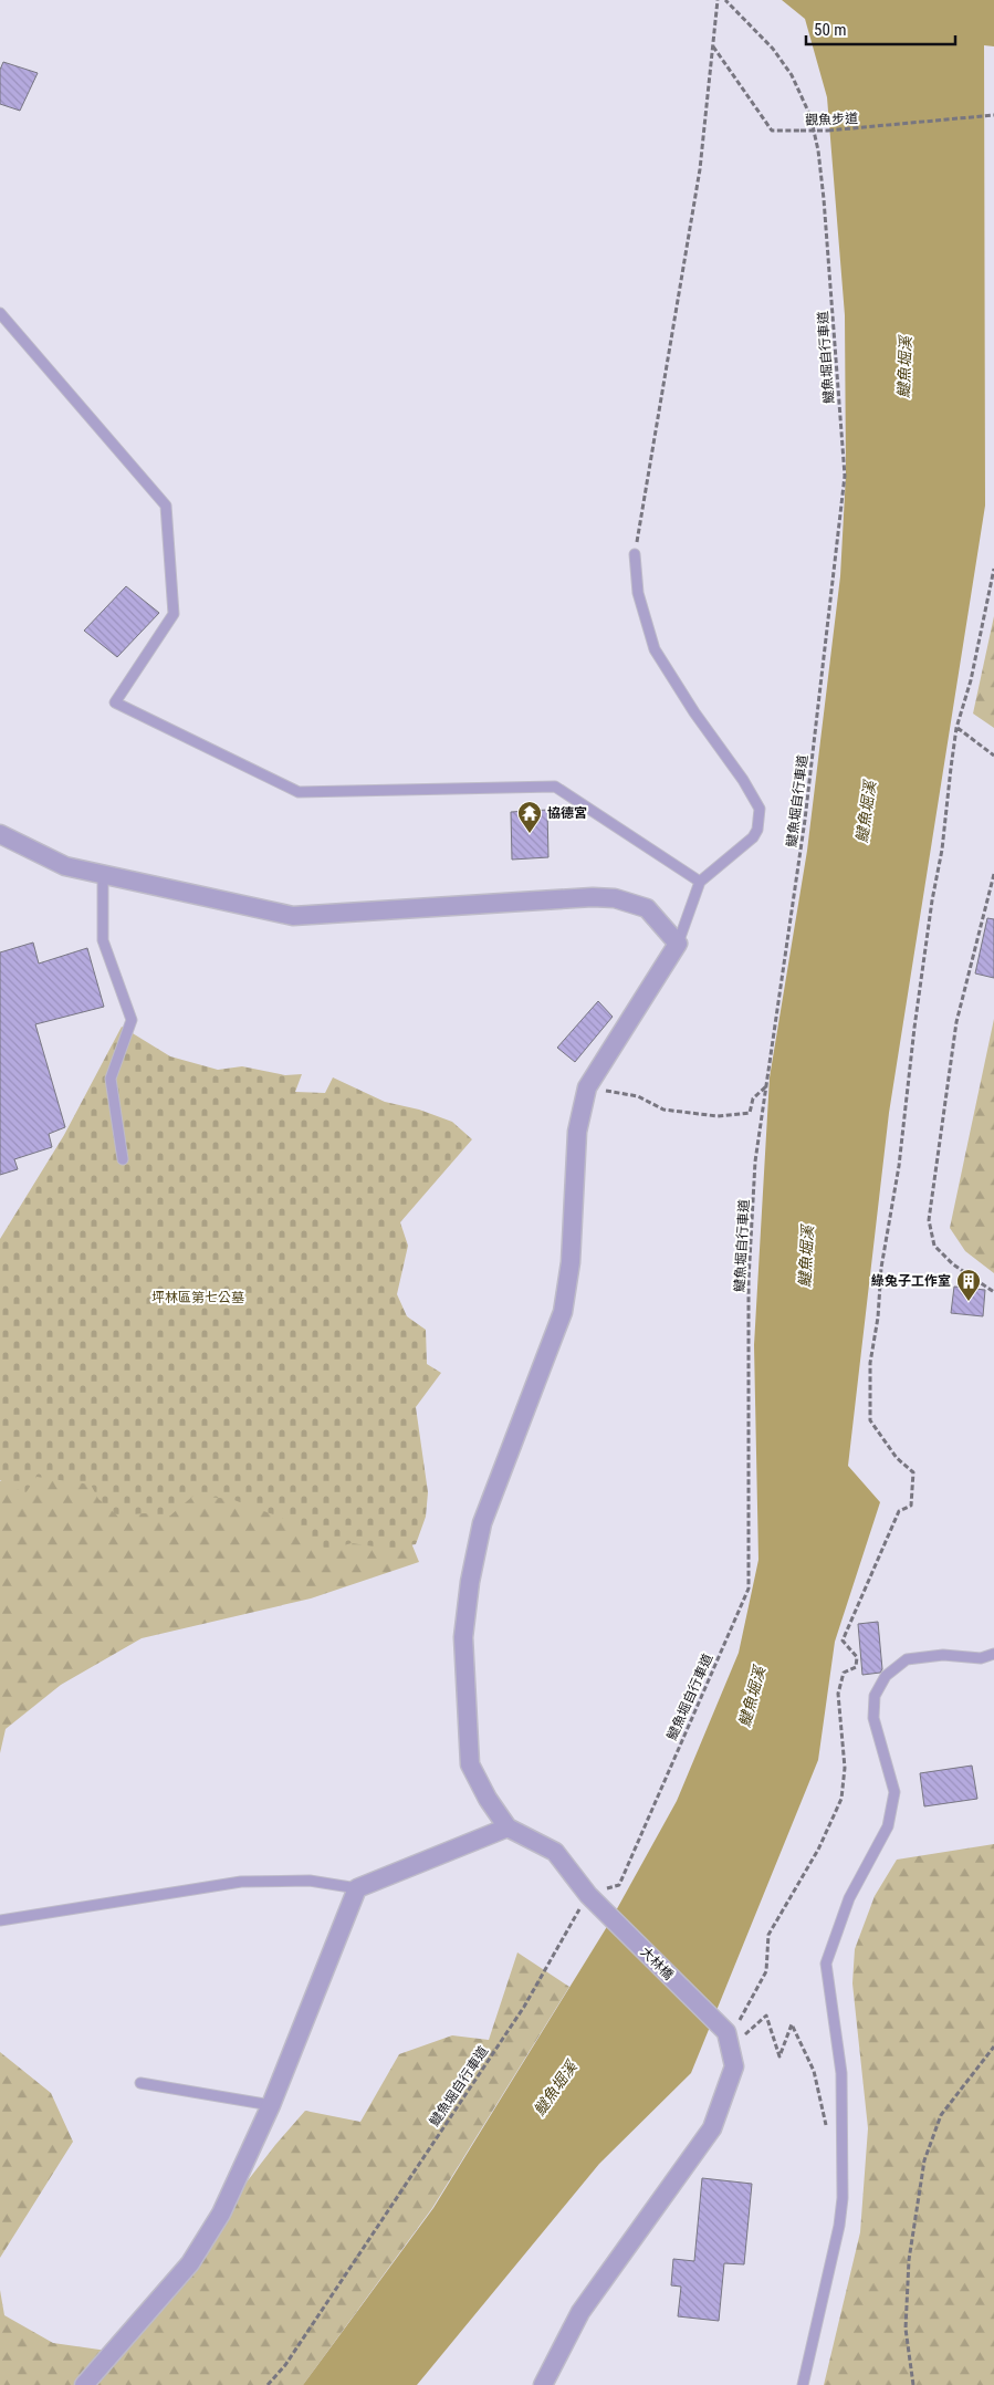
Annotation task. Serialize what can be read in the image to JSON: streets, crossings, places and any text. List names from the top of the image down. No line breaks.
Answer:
{"streets":{"street":["大林橋"],"path":["觀魚步道","𩻸魚堀自行車道"]},"crossings":[["𩻸魚堀自行車道","大林橋"]],"water":["𩻸魚堀溪"],"parks":["坪林區第七公墓"],"places":{"temple":["協德宮"],"building":["綠兔子工作室"]},"scale_bar":"50 m"}
